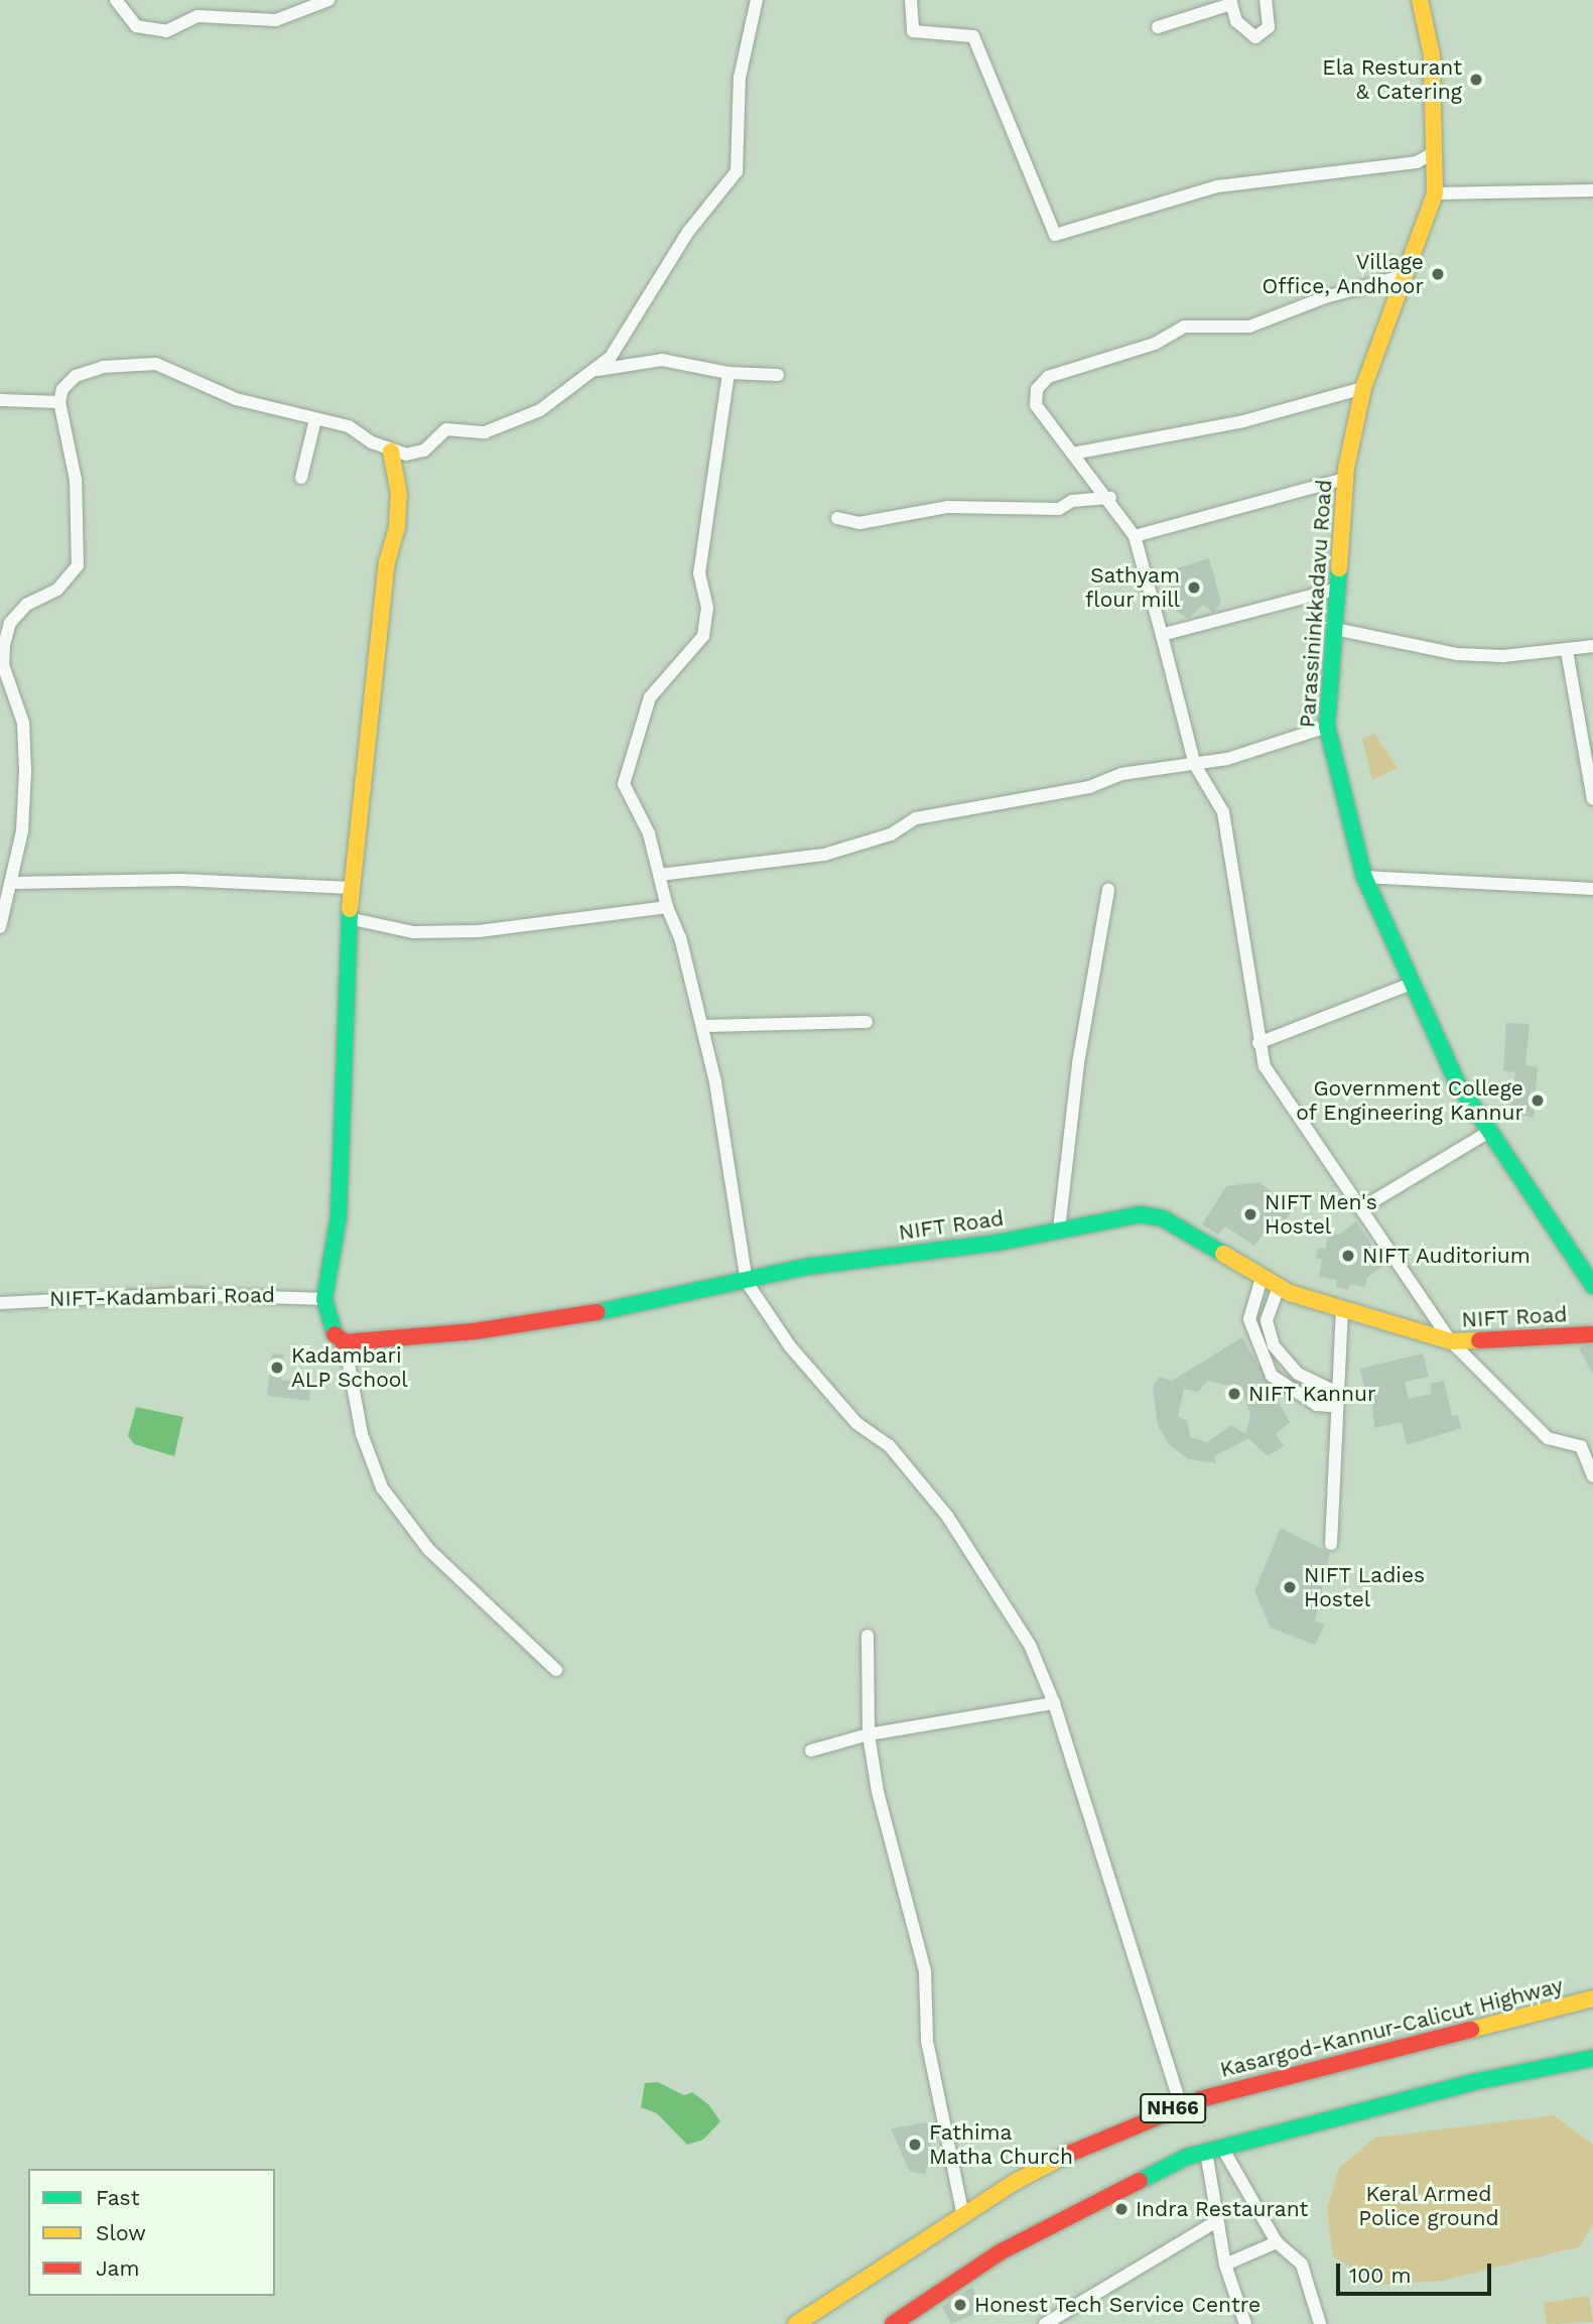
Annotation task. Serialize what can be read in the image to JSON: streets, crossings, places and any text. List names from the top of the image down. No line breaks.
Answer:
{"streets":{"main road":["Parassininkkadavu Road","NIFT Road","Kasargod-Kannur-Calicut Highway","NH66"],"street":["NIFT-Kadambari Road"]},"parks":["Keral Armed Police ground"],"places":["Ela Resturant & Catering","Village Office, Andhoor","Sathyam flour mill","Government College of Engineering Kannur","NIFT Men's Hostel","NIFT Auditorium","Kadambari ALP School","NIFT Kannur","NIFT Ladies Hostel","Fathima Matha Church","Indra Restaurant","Honest Tech Service Centre"],"legend":["Fast","Slow","Jam"],"scale_bar":"100 m"}
